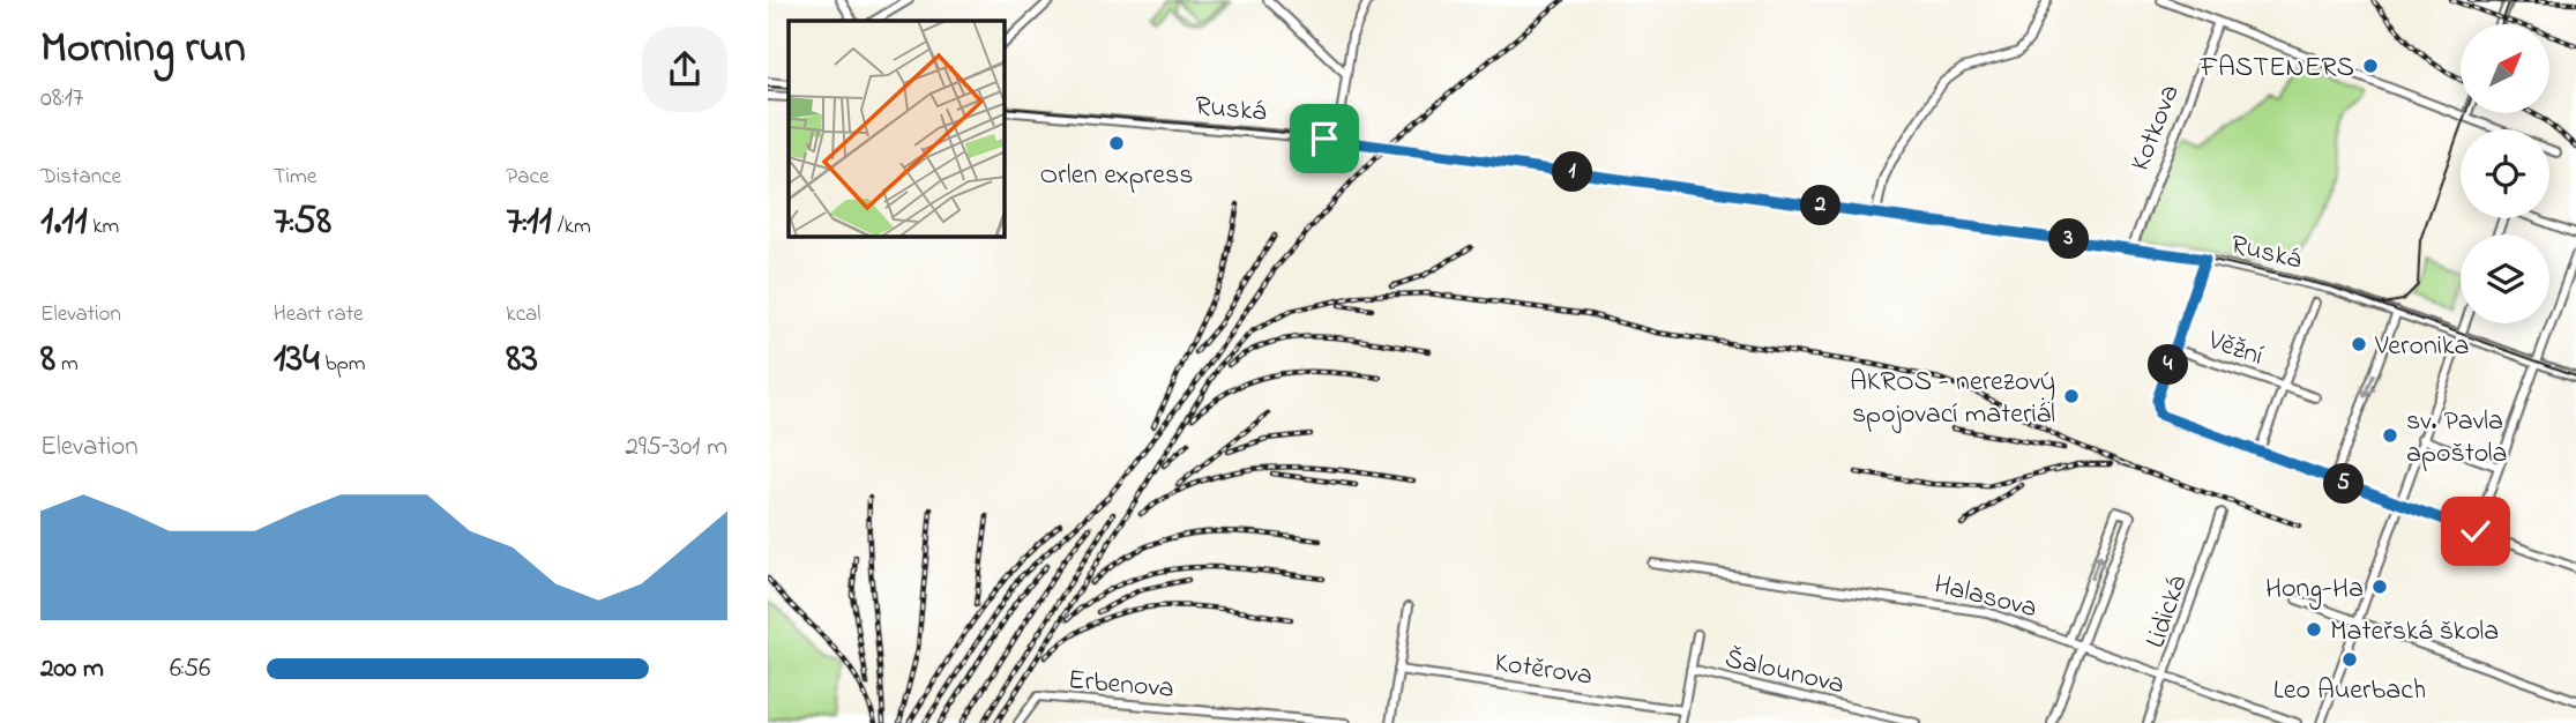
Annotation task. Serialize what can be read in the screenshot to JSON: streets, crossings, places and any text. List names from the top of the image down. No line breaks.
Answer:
{"streets":{"street":["Ruská","Kotkova","Věžní","Halasova","Lidická","Kotěrova","Šalounova","Erbenova"]},"crossings":[["Ruská","Kotkova"],["Halasova","Lidická"]],"places":["FASTENERS","Orlen express","Veronika","AKROS - nerezový spojovací materiál","sv. Pavla apoštola","Hong-Ha","Mateřská škola","Leo Auerbach"],"north":"top right","page":{"heading":["Morning run","08:17"],"stats":[["Distance","1.11 km"],["Time","7:58"],["Pace","7:11 /km"],["Elevation","8 m"],["Heart rate","134 bpm"],["kcal","83"]],"pins":["1","2","3","4","5"],"chart":["Elevation","295–301 m"],"list":[{"name":"200 m","note":"6:56"}]}}
